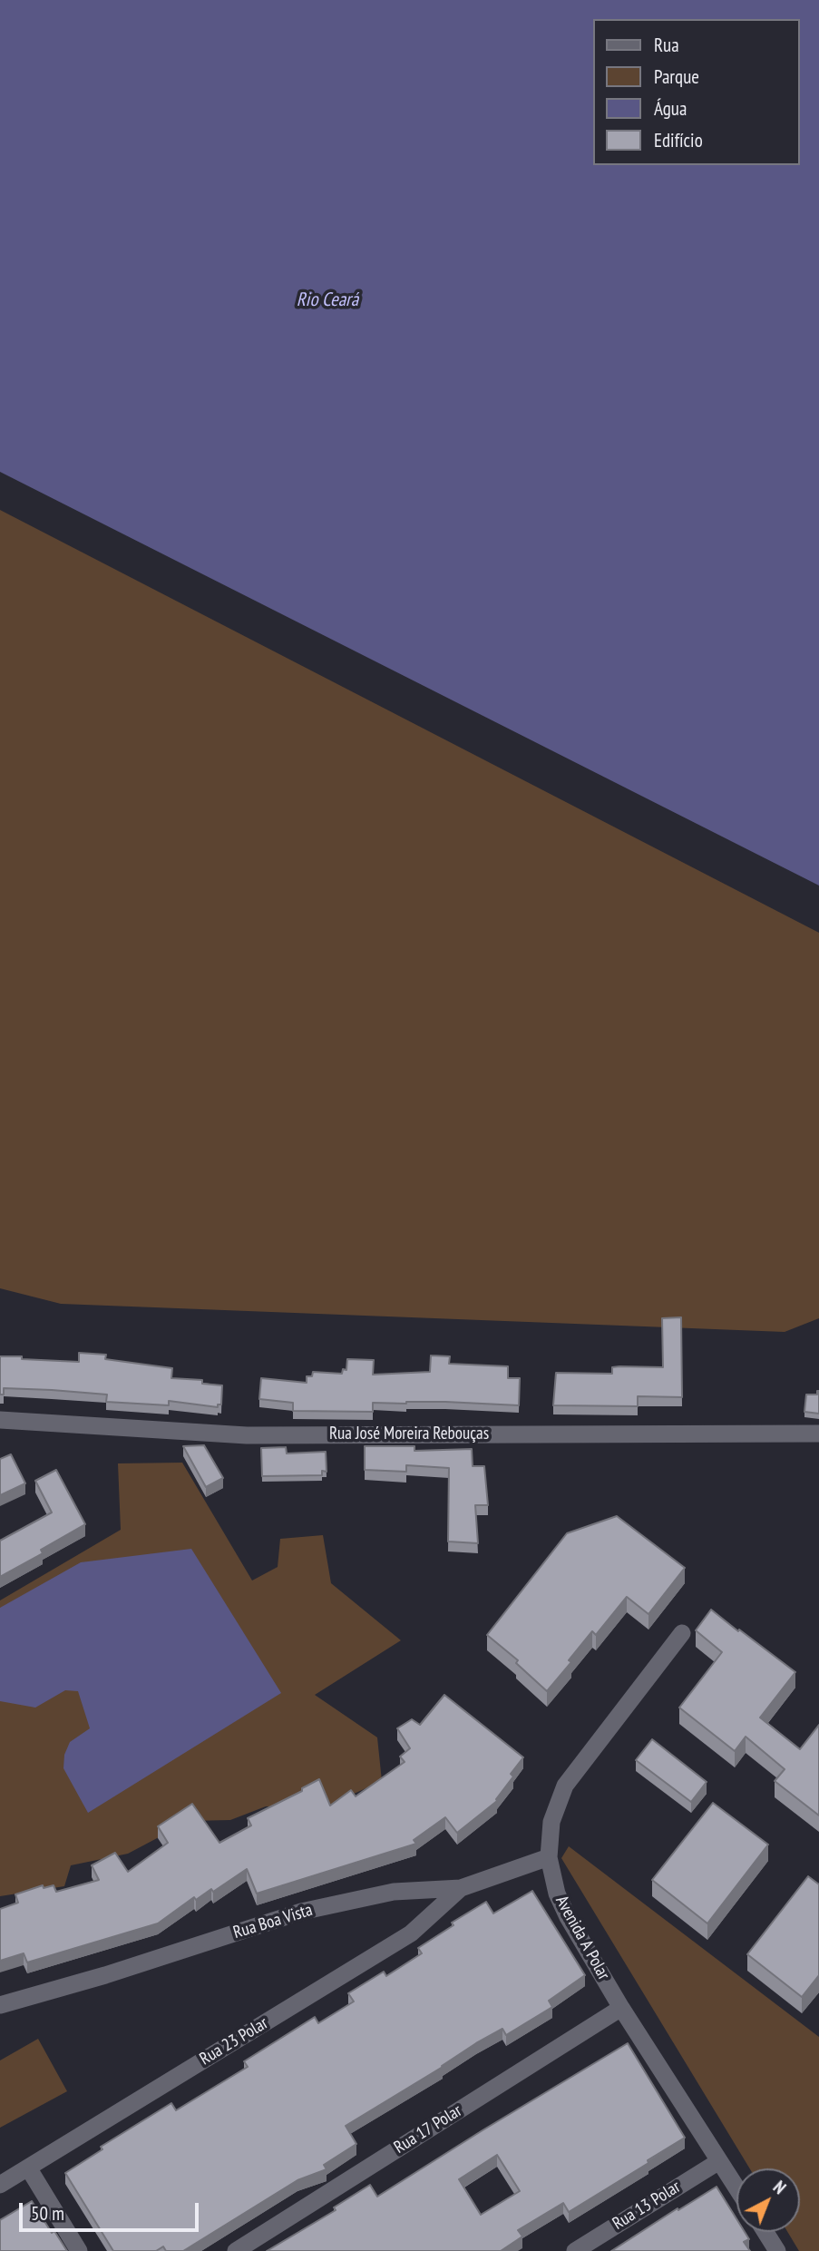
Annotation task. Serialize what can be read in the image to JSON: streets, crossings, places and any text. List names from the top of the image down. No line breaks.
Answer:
{"streets":{"street":["Rua José Moreira Rebouças","Rua Boa Vista","Avenida A Polar","Rua 23 Polar","Rua 17 Polar","Rua 13 Polar"]},"crossings":[["Rua Boa Vista","Avenida A Polar"],["Rua Boa Vista","Rua 23 Polar"],["Avenida A Polar","Rua 17 Polar"],["Avenida A Polar","Rua 13 Polar"]],"water":["Rio Ceará"],"legend":["Rua","Parque","Água","Edifício"],"scale_bar":"50 m","north":"top right"}
